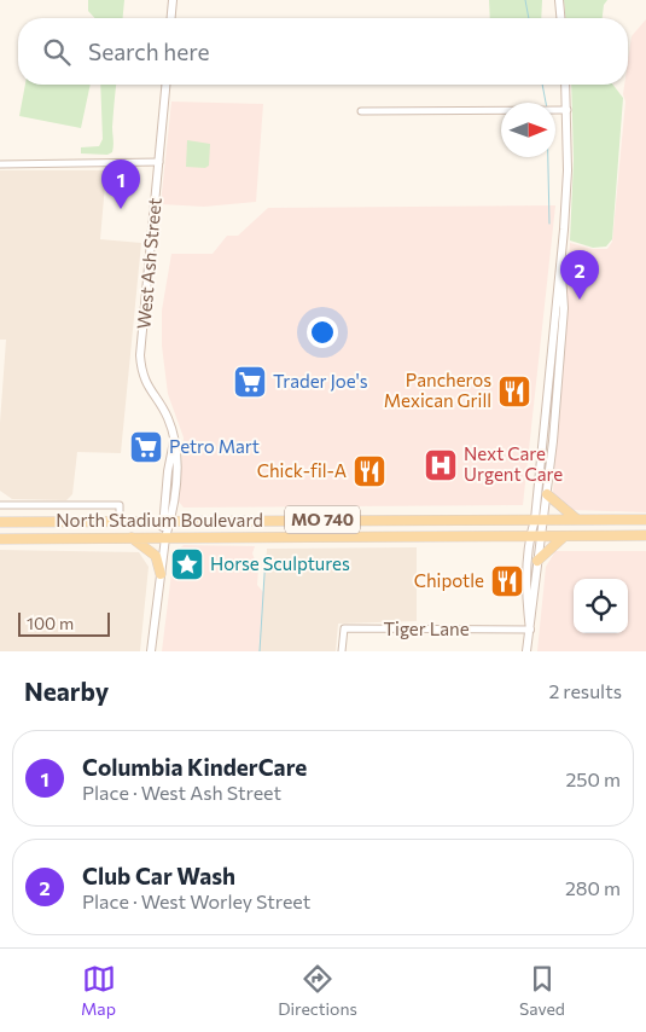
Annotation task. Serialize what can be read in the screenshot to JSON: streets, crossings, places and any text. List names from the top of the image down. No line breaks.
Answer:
{"streets":{"main road":["MO 740","North Stadium Boulevard"],"street":["West Ash Street","Tiger Lane"]},"crossings":[["West Ash Street","North Stadium Boulevard"]],"places":{"supermarket":["Trader Joe's","Petro Mart"],"restaurant":["Pancheros Mexican Grill","Chick-fil-A","Chipotle"],"hospital":["Next Care Urgent Care"],"place":["Horse Sculptures"]},"scale_bar":"100 m","north":"right","page":{"search":"Search here","pins":["1","2"],"scale":"100 m","heading":["Nearby","2 results"],"list":[{"mark":"1","name":"Columbia KinderCare","note":"Place · West Ash Street","value":"250 m"},{"mark":"2","name":"Club Car Wash","note":"Place · West Worley Street","value":"280 m"}],"nav":["Map","Directions","Saved"]}}
